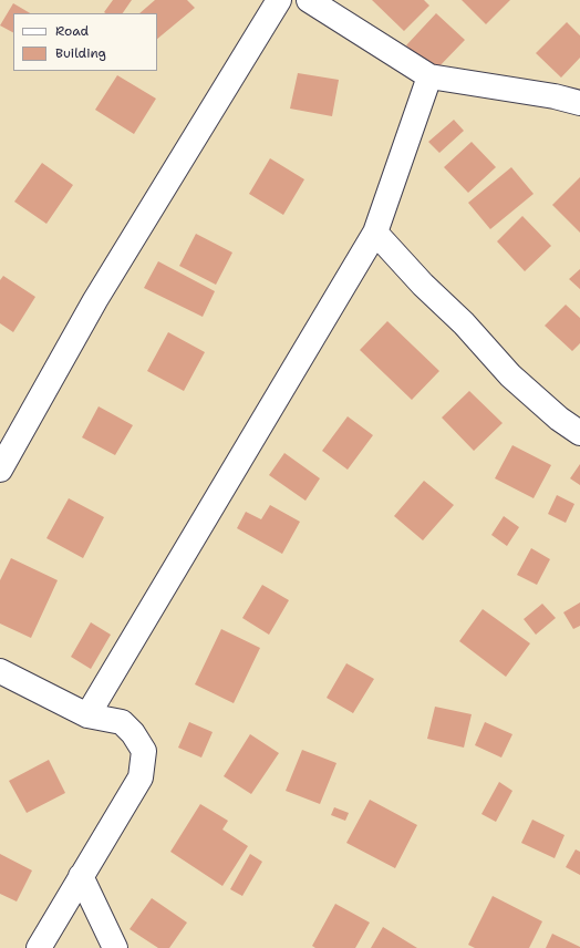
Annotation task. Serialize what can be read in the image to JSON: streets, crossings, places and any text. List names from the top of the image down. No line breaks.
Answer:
{"legend":["Road","Building"]}
